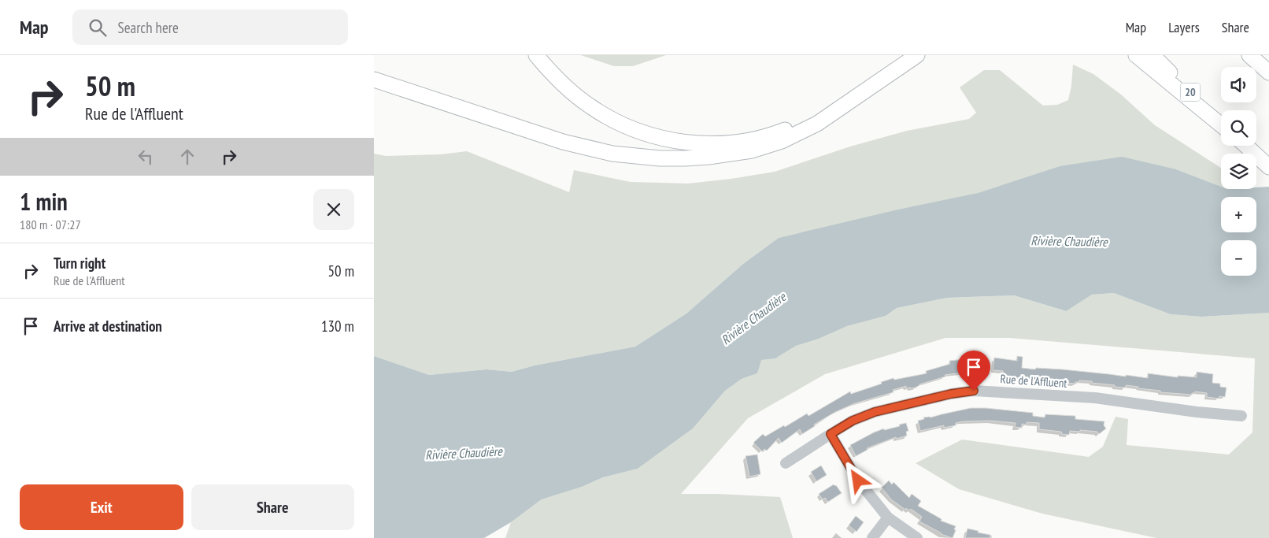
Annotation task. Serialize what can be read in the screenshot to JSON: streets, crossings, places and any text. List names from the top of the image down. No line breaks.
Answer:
{"streets":{"highway":["20"],"street":["Rue de l'Affluent"]},"water":["Rivière Chaudière"],"page":{"header":"Map","search":"Search here","nav":["Map","Layers","Share"],"turn":["50 m","Rue de l'Affluent"],"map_buttons":["+","−"],"heading":["1 min","180 m · 07:27"],"list":[{"name":"Turn right","note":"Rue de l'Affluent","value":"50 m"},{"name":"Arrive at destination","value":"130 m"}],"buttons":["Exit","Share"]}}
